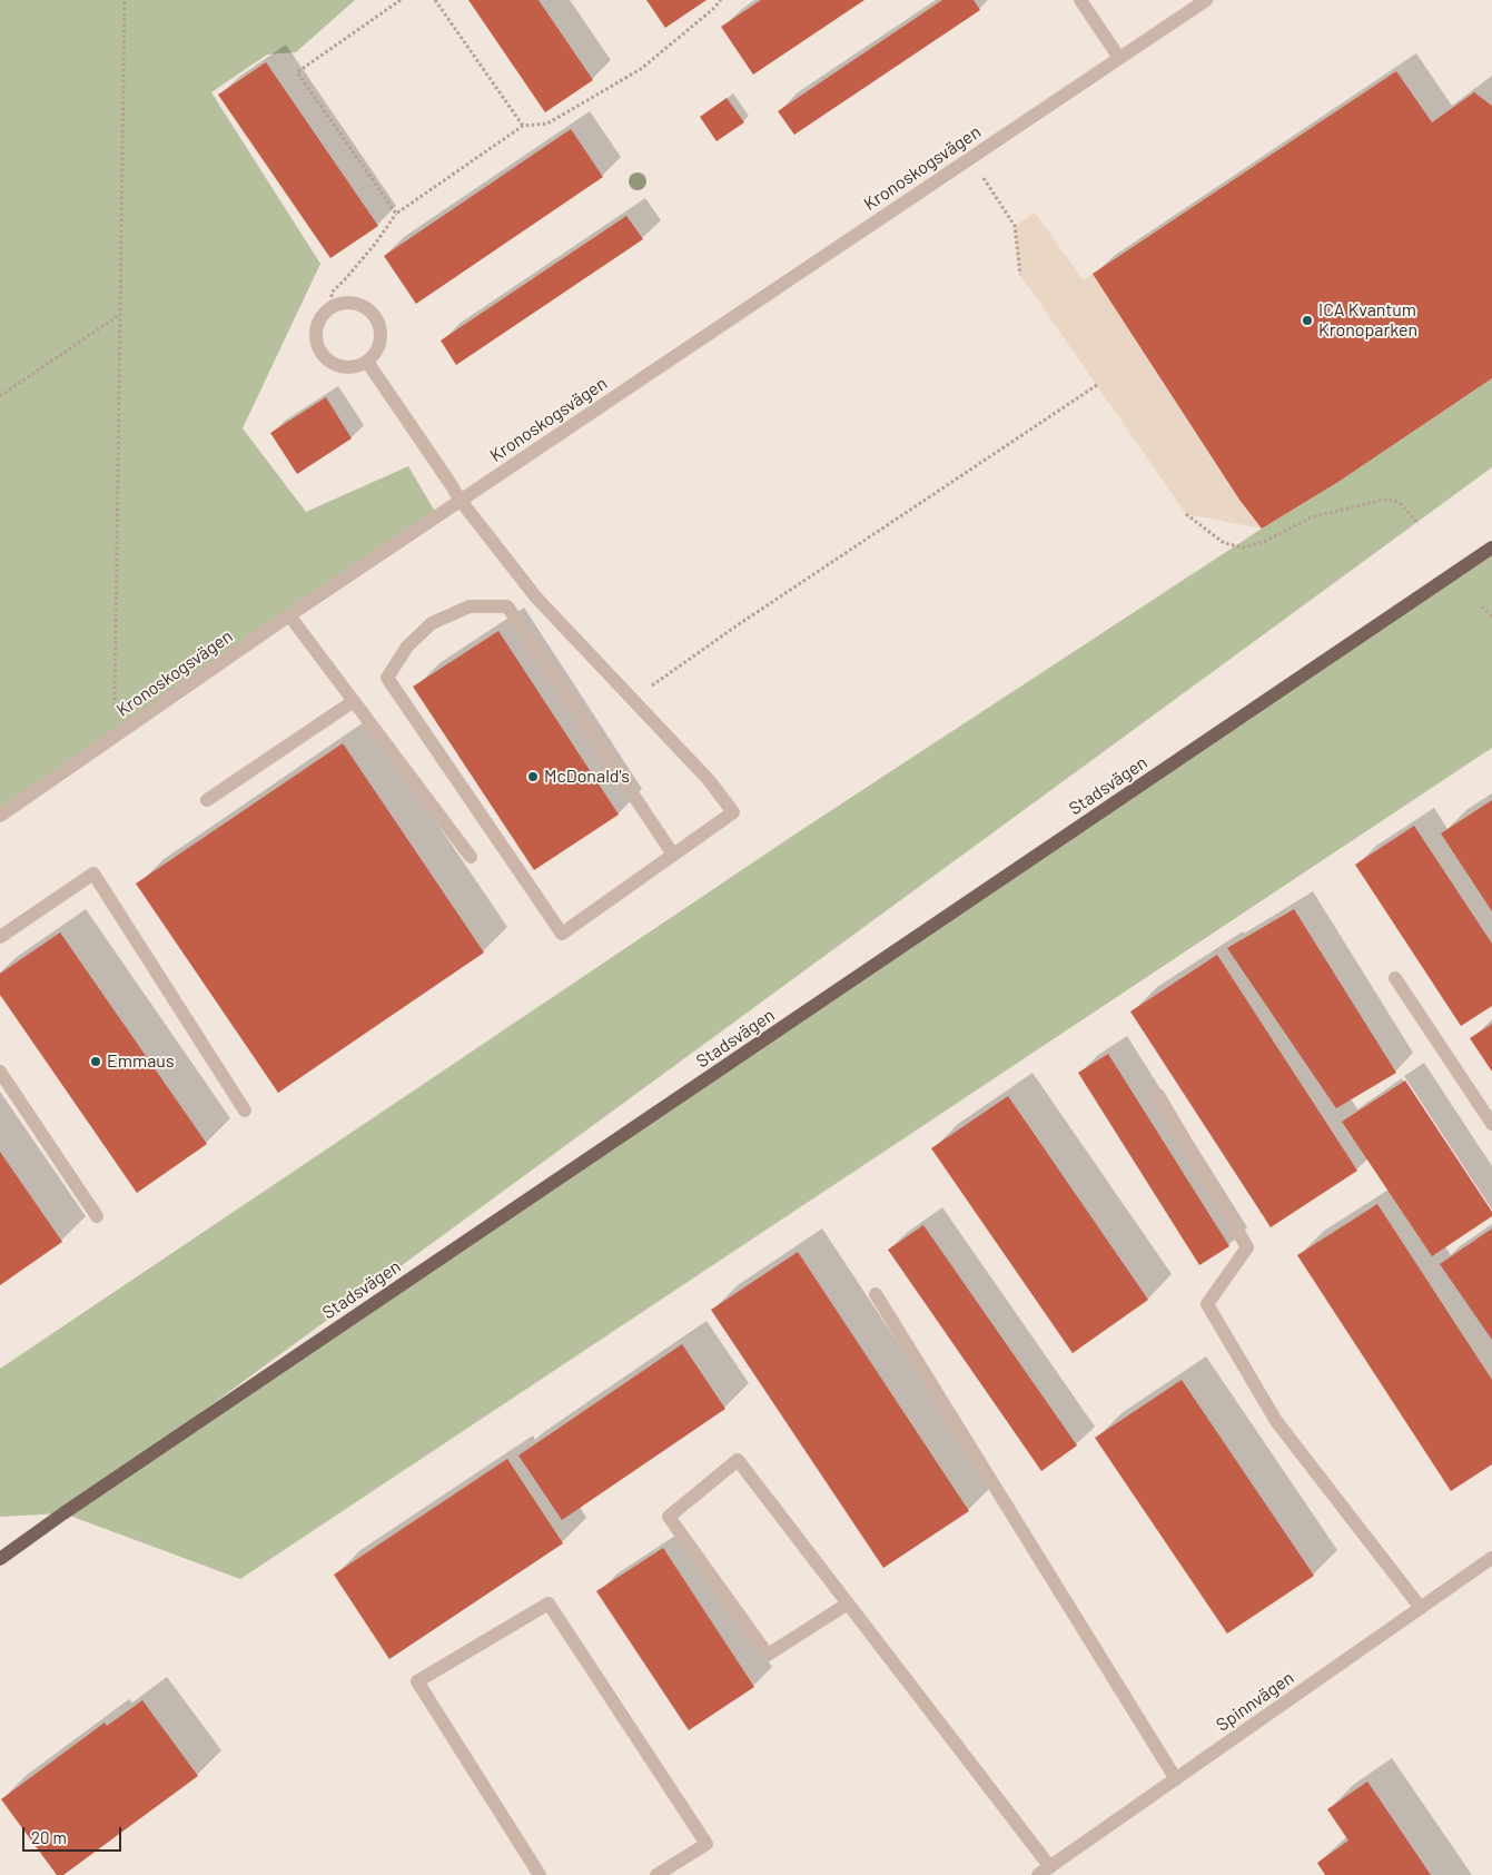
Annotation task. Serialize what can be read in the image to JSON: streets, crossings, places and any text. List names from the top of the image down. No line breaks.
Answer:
{"streets":{"main road":["Stadsvägen"],"street":["Kronoskogsvägen","Spinnvägen"]},"places":["ICA Kvantum Kronoparken","McDonald's","Emmaus"],"scale_bar":"20 m"}
